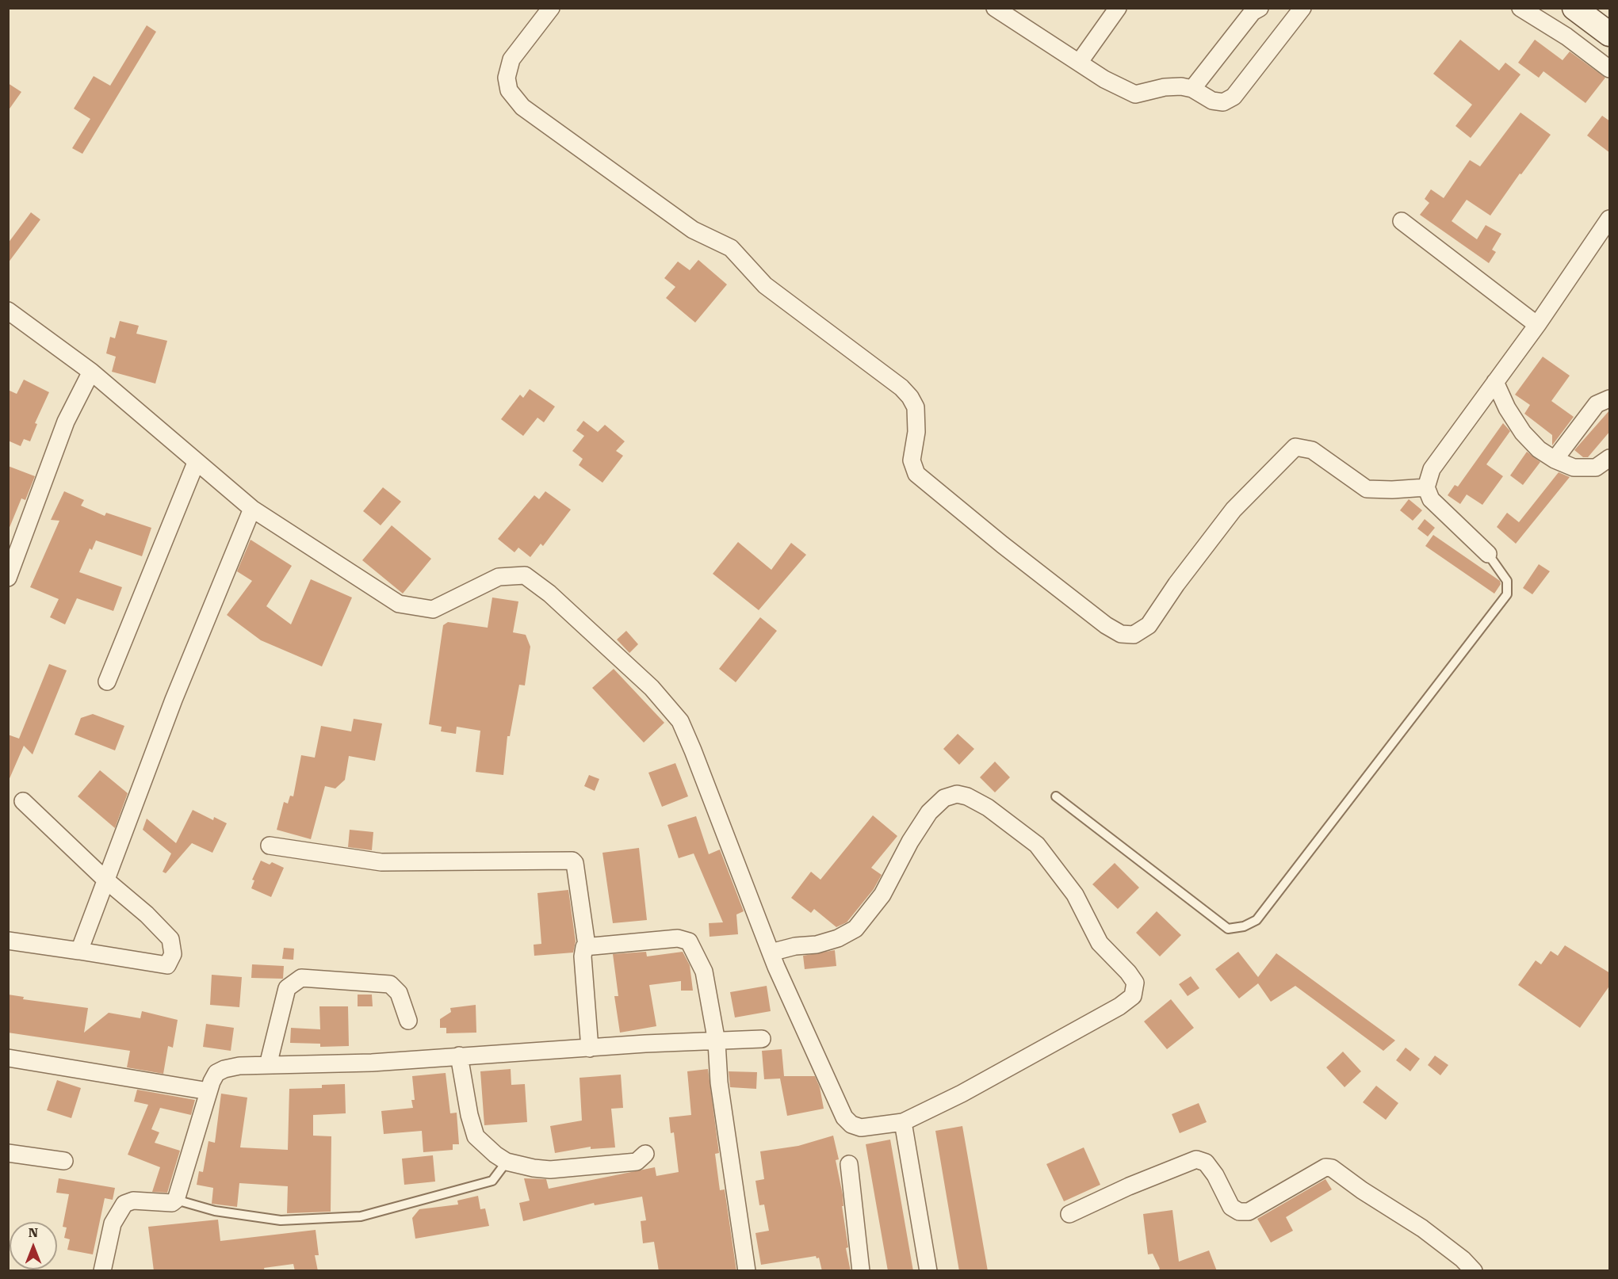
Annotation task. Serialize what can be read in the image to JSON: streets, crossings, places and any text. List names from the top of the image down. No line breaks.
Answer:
{"north":"top"}
